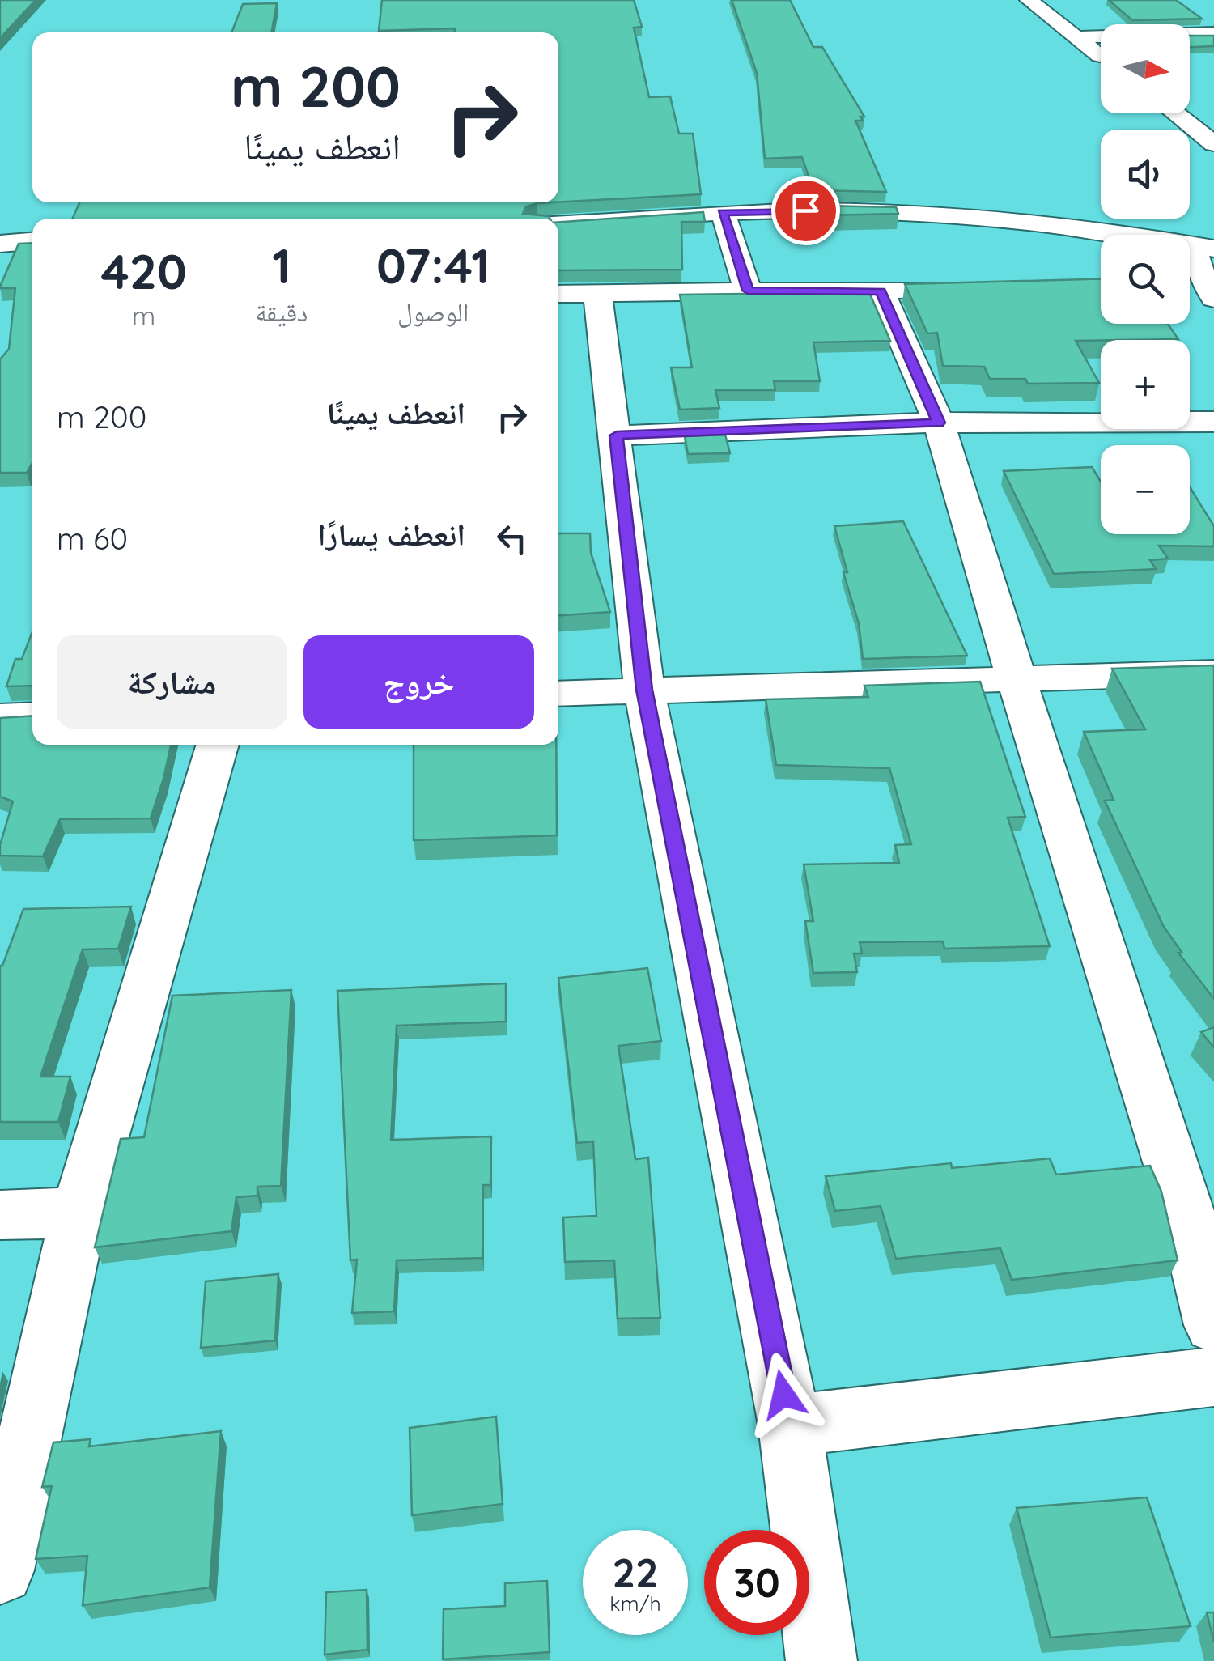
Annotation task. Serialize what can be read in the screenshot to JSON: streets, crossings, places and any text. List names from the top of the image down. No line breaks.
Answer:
{"north":"right","page":{"map_buttons":["+","−"],"turn":["200 m","انعطف يمينًا"],"eta":["07:41","الوصول","1","دقيقة","420","m"],"list":[{"name":"انعطف يمينًا","value":"200 m"},{"name":"انعطف يسارًا","value":"60 m"}],"buttons":["خروج","مشاركة"],"speed":"22 km/h","limit":"30"}}
